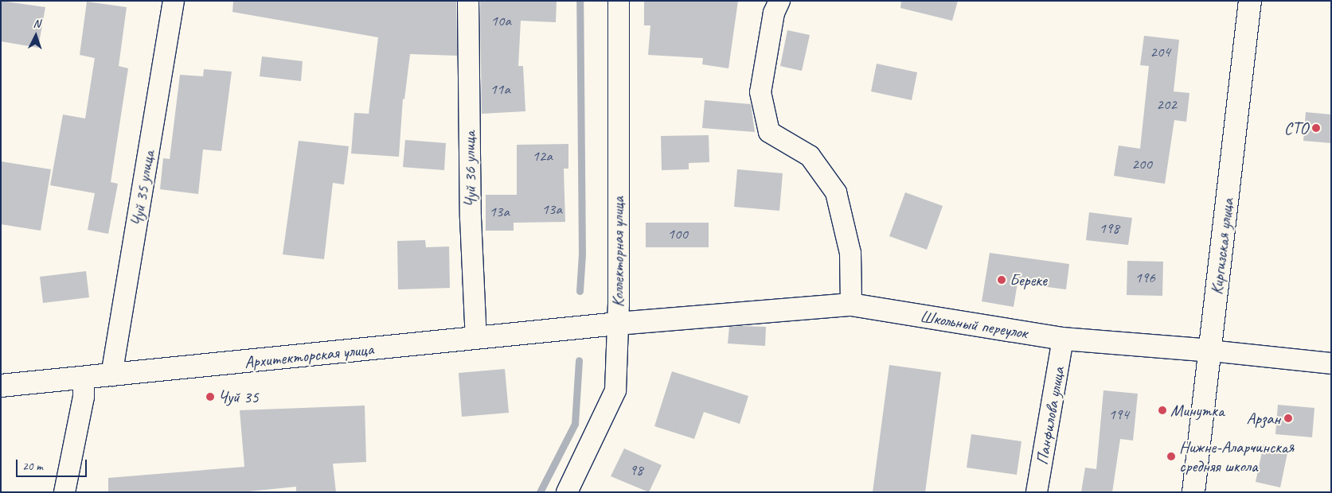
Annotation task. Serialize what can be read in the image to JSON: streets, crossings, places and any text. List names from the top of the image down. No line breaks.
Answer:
{"streets":{"street":["Чуй 36 улица","Чуй 35 улица","Киргизская улица","Коллекторная улица","Школьный переулок","Архитекторская улица","Панфилова улица"]},"crossings":[["Чуй 36 улица","Архитекторская улица"],["Чуй 35 улица","Архитекторская улица"],["Киргизская улица","Школьный переулок"],["Коллекторная улица","Школьный переулок"],["Коллекторная улица","Архитекторская улица"],["Школьный переулок","Архитекторская улица"],["Школьный переулок","Панфилова улица"]],"places":["СТО","Береке","Чуй 35","Минутка","Арзан","Нижне-Аларчинская средняя школа"],"house_numbers":["10а","204","11а","202","12а","200","13а","13а","198","100","196","194","98"],"scale_bar":"20 m","north":"top"}
